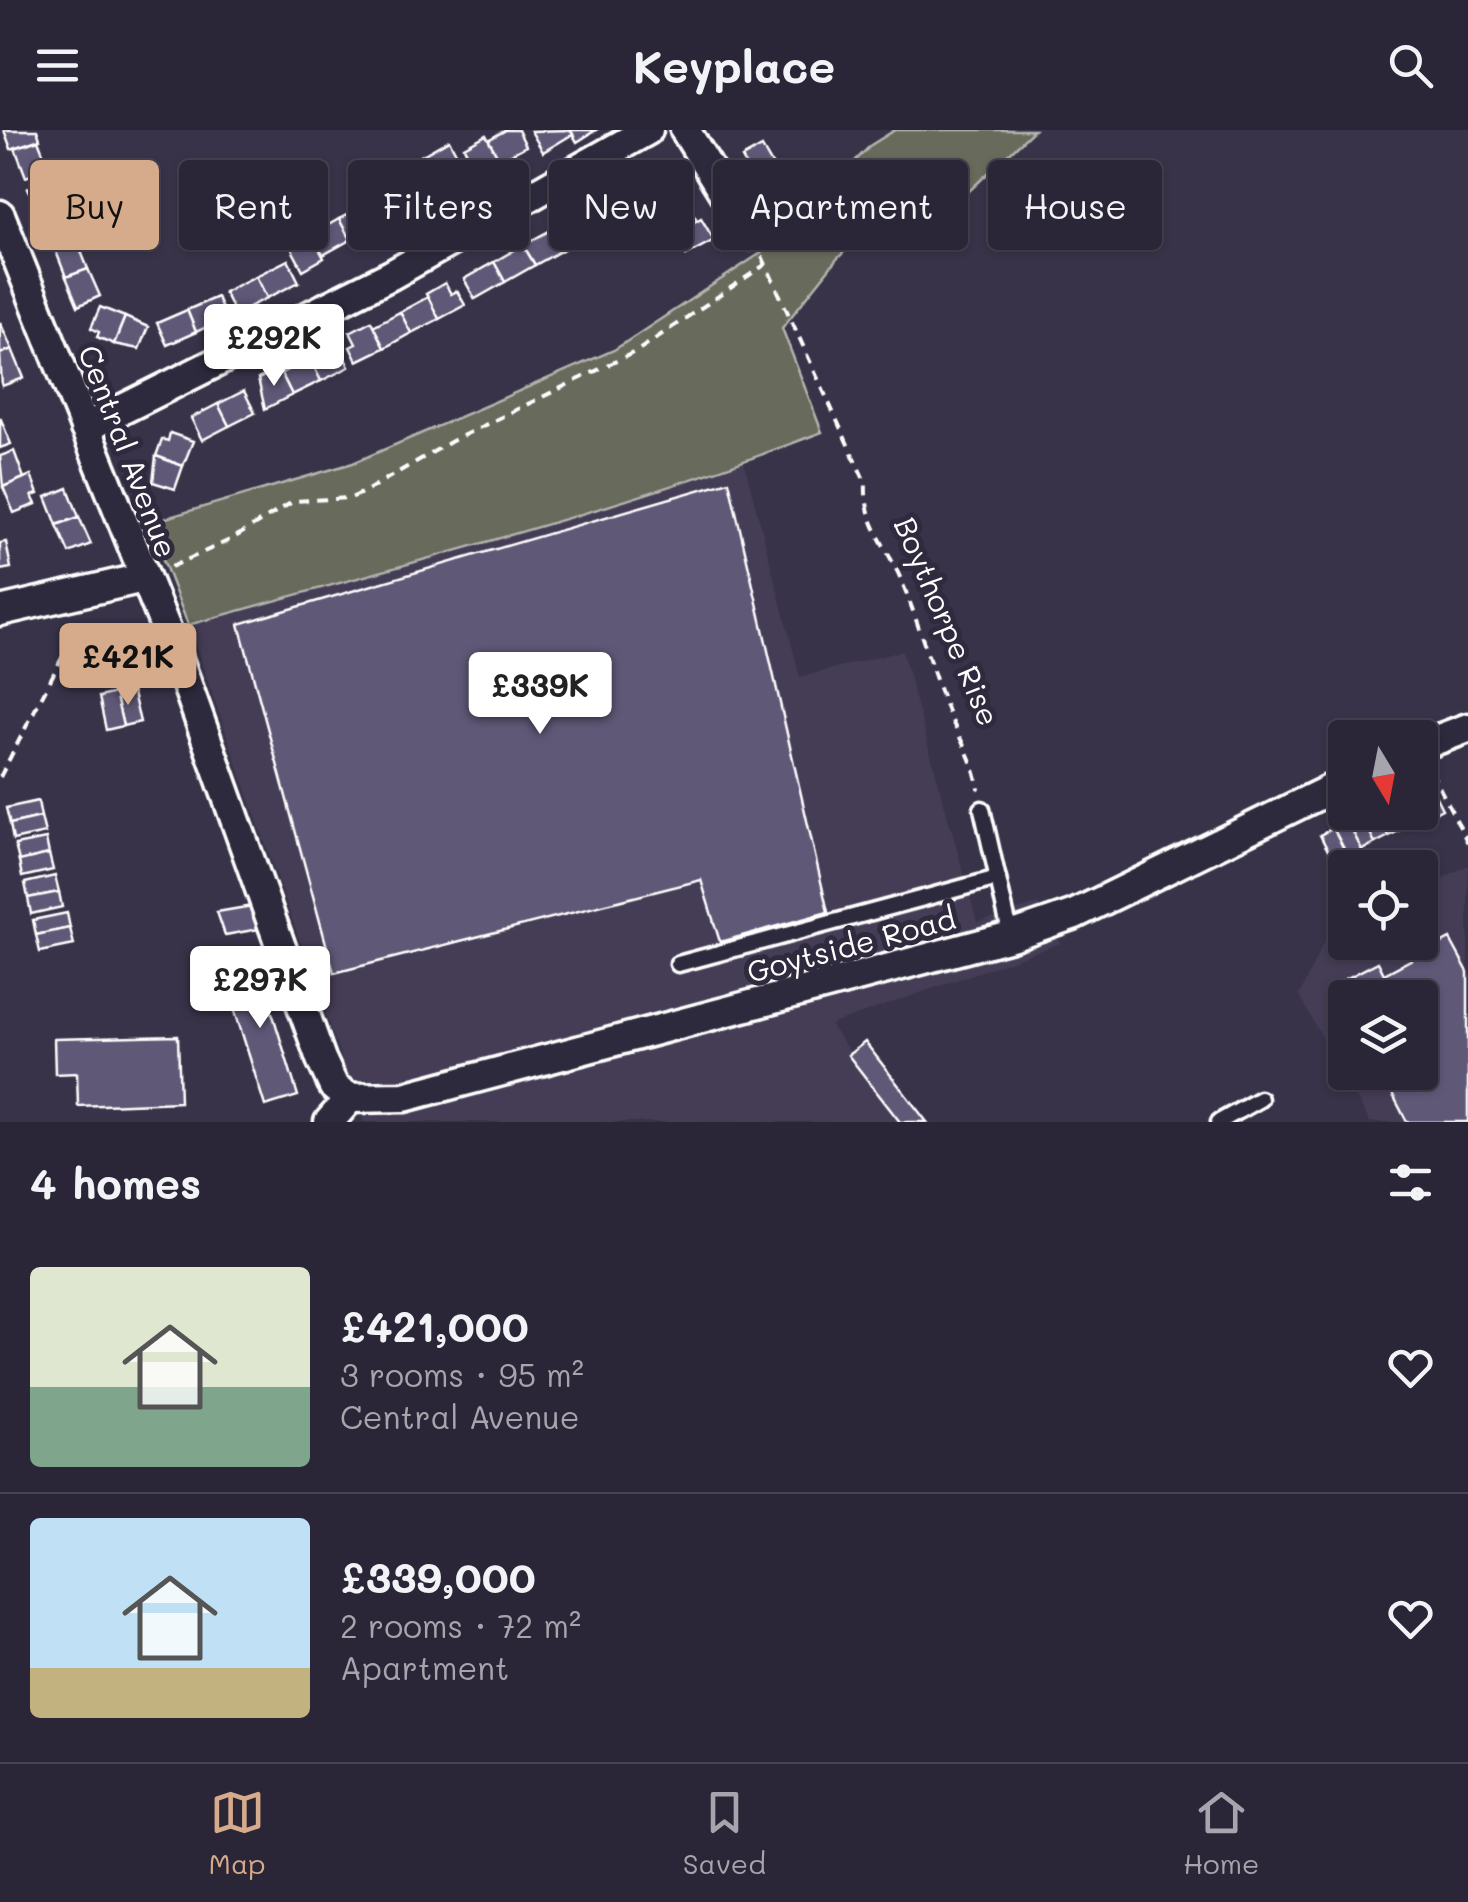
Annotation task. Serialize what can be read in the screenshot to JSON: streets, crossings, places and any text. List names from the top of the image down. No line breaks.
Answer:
{"streets":{"street":["Central Avenue","Goytside Road"],"path":["Boythorpe Rise"]},"crossings":[["Central Avenue","Goytside Road"]],"north":"bottom","page":{"header":"Keyplace","chip":["Buy","Rent","Filters","New","Apartment","House"],"price":["£292K","£421K","£339K","£297K"],"heading":"4 homes","list":[{"name":"£421,000","note":"3 rooms · 95 m² · Central Avenue"},{"name":"£339,000","note":"2 rooms · 72 m² · Apartment"}],"tabs":["Map","Saved","Home"]}}
